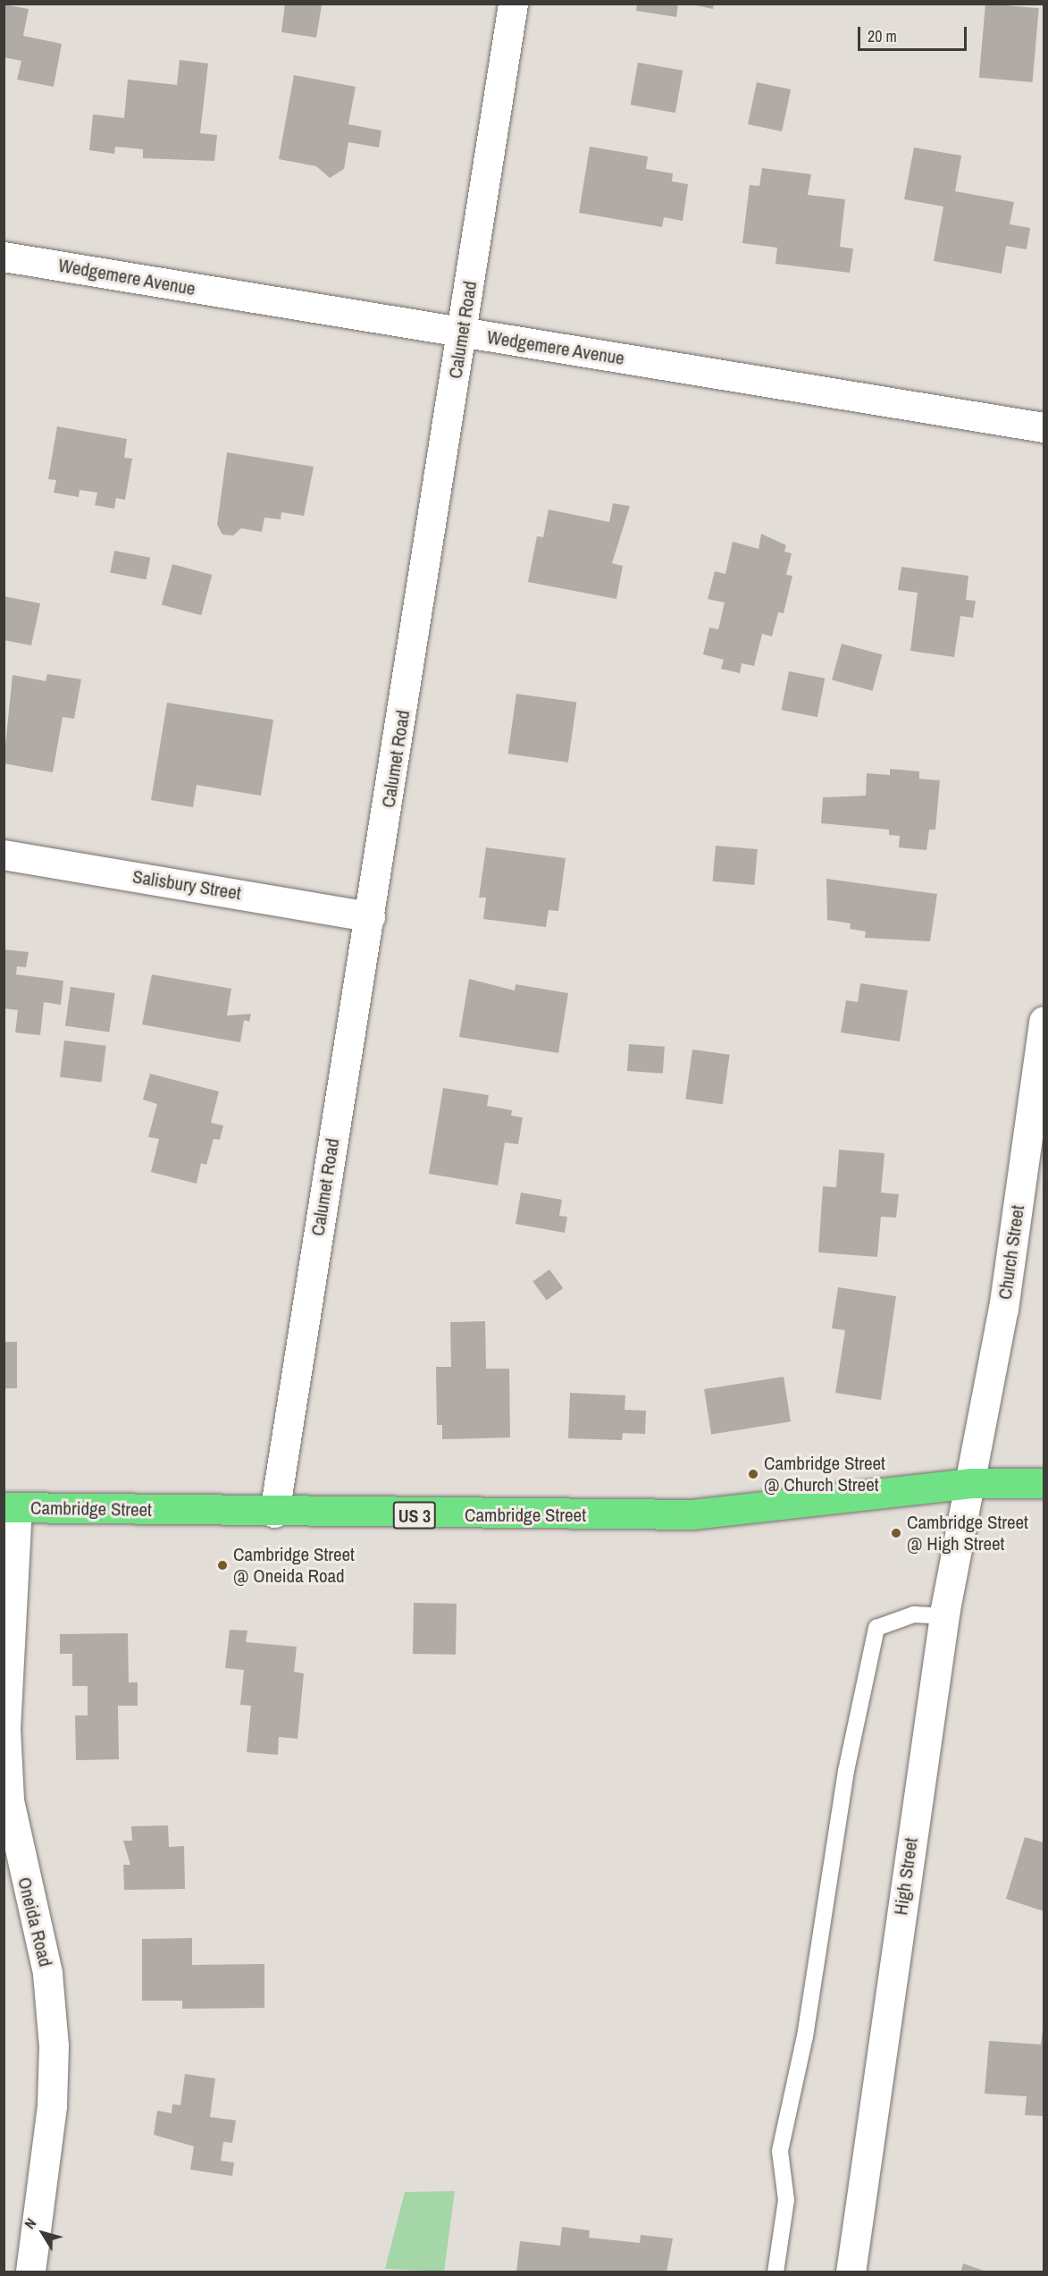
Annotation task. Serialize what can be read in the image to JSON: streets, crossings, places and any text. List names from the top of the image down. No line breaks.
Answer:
{"streets":{"highway":["Cambridge Street","US 3"],"street":["Wedgemere Avenue","Calumet Road","Salisbury Street","Church Street","High Street","Oneida Road"]},"crossings":[["Wedgemere Avenue","Calumet Road"],["Calumet Road","Salisbury Street"],["Calumet Road","Cambridge Street"],["Church Street","Cambridge Street"],["Church Street","High Street"],["Cambridge Street","High Street"],["Cambridge Street","Oneida Road"]],"places":["Cambridge Street @ Church Street","Cambridge Street @ High Street","Cambridge Street @ Oneida Road"],"scale_bar":"20 m","north":"top left"}
